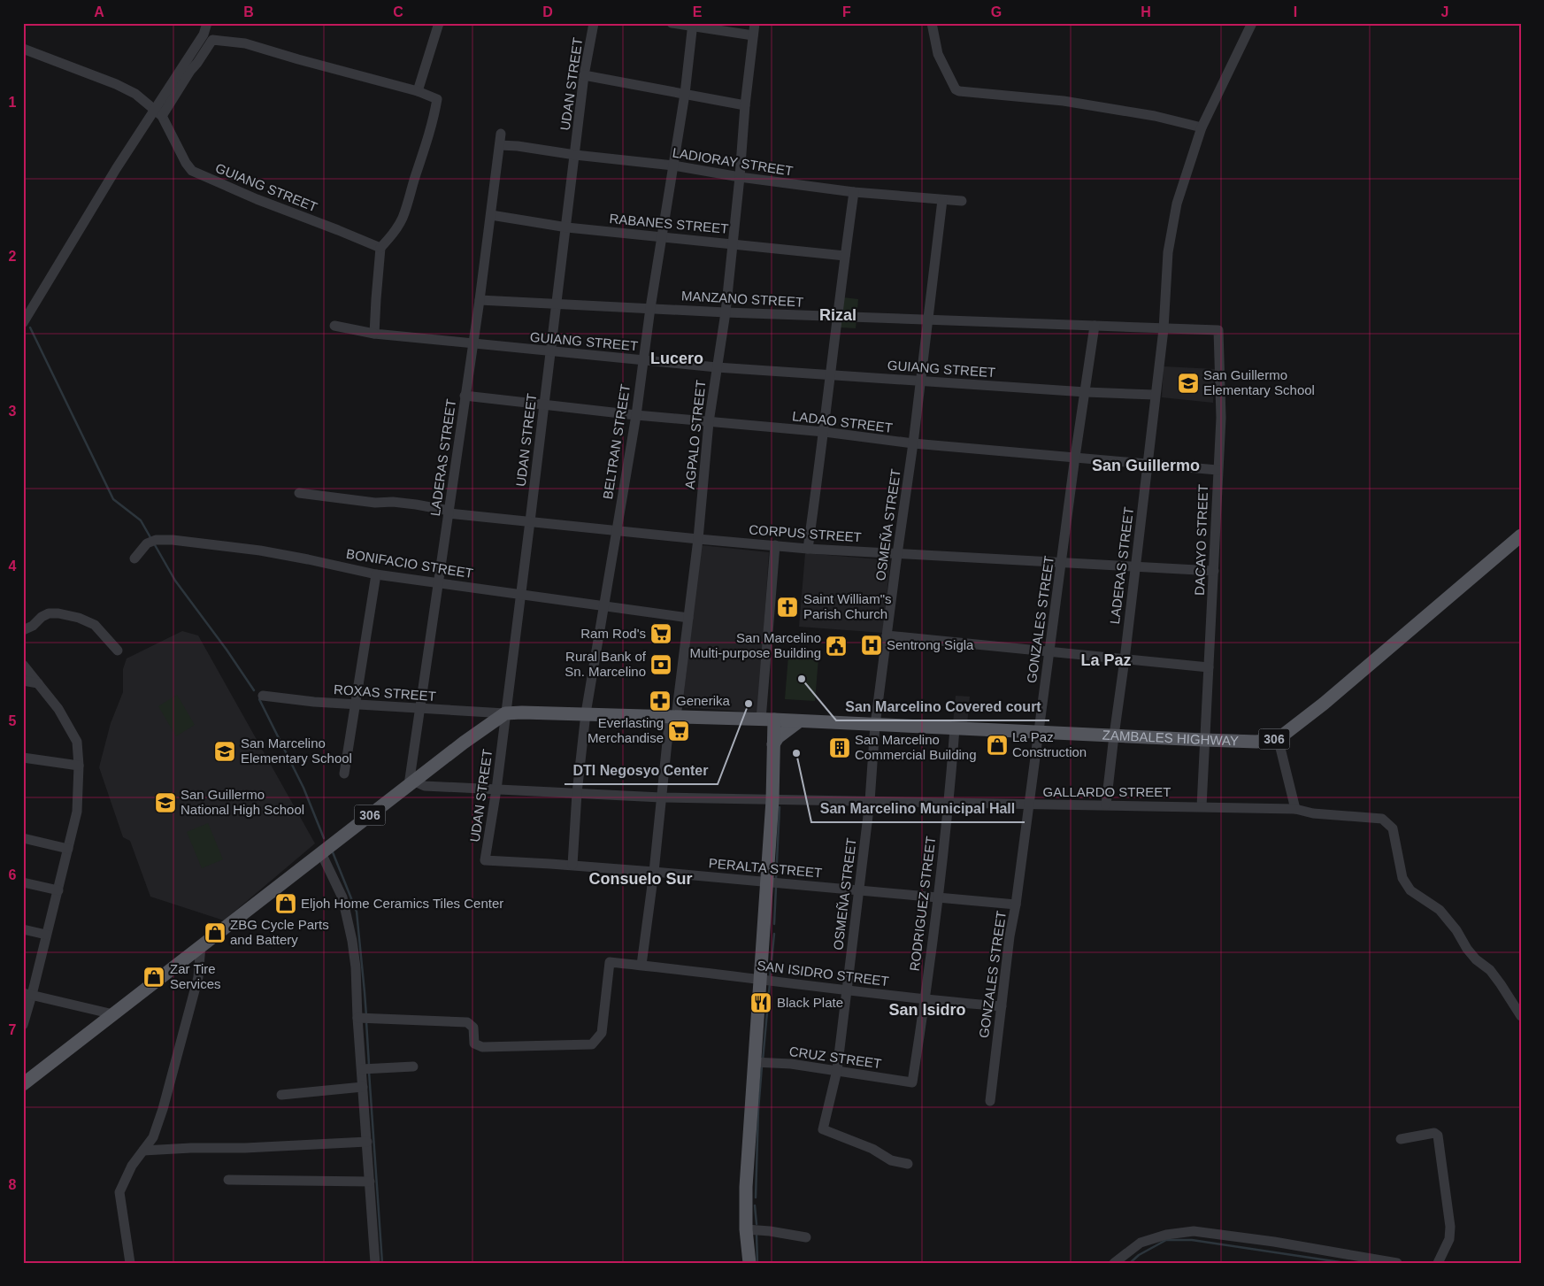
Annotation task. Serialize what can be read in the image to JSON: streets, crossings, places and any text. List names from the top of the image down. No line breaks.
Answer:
{"streets":{"main road":["ZAMBALES HIGHWAY","306"],"street":["UDAN STREET","LADIORAY STREET","GUIANG STREET","RABANES STREET","MANZANO STREET","LADAO STREET","AGPALO STREET","BELTRAN STREET","LADERAS STREET","OSMEÑA STREET","CORPUS STREET","DACAYO STREET","BONIFACIO STREET","GONZALES STREET","ROXAS STREET","GALLARDO STREET","PERALTA STREET","RODRIGUEZ STREET","SAN ISIDRO STREET","CRUZ STREET"]},"crossings":[["UDAN STREET","LADIORAY STREET"],["UDAN STREET","GUIANG STREET"],["UDAN STREET","RABANES STREET"],["UDAN STREET","MANZANO STREET"],["UDAN STREET","LADAO STREET"],["UDAN STREET","CORPUS STREET"],["UDAN STREET","BONIFACIO STREET"],["UDAN STREET","ROXAS STREET"],["UDAN STREET","ZAMBALES HIGHWAY"],["UDAN STREET","306"],["UDAN STREET","GALLARDO STREET"],["UDAN STREET","PERALTA STREET"],["LADIORAY STREET","AGPALO STREET"],["LADIORAY STREET","BELTRAN STREET"],["LADIORAY STREET","LADERAS STREET"],["LADIORAY STREET","OSMEÑA STREET"],["GUIANG STREET","AGPALO STREET"],["GUIANG STREET","BELTRAN STREET"],["GUIANG STREET","LADERAS STREET"],["GUIANG STREET","OSMEÑA STREET"],["GUIANG STREET","GONZALES STREET"],["RABANES STREET","AGPALO STREET"],["RABANES STREET","BELTRAN STREET"],["RABANES STREET","LADERAS STREET"],["MANZANO STREET","AGPALO STREET"],["MANZANO STREET","BELTRAN STREET"],["MANZANO STREET","LADERAS STREET"],["MANZANO STREET","OSMEÑA STREET"],["MANZANO STREET","DACAYO STREET"],["MANZANO STREET","GONZALES STREET"],["LADAO STREET","AGPALO STREET"],["LADAO STREET","BELTRAN STREET"],["LADAO STREET","LADERAS STREET"],["LADAO STREET","OSMEÑA STREET"],["LADAO STREET","DACAYO STREET"],["LADAO STREET","GONZALES STREET"],["AGPALO STREET","CORPUS STREET"],["AGPALO STREET","BONIFACIO STREET"],["AGPALO STREET","ZAMBALES HIGHWAY"],["AGPALO STREET","GALLARDO STREET"],["AGPALO STREET","PERALTA STREET"],["AGPALO STREET","SAN ISIDRO STREET"],["BELTRAN STREET","CORPUS STREET"],["BELTRAN STREET","BONIFACIO STREET"],["BELTRAN STREET","ZAMBALES HIGHWAY"],["BELTRAN STREET","GALLARDO STREET"],["BELTRAN STREET","PERALTA STREET"],["LADERAS STREET","CORPUS STREET"],["LADERAS STREET","DACAYO STREET"],["LADERAS STREET","BONIFACIO STREET"],["LADERAS STREET","ROXAS STREET"],["LADERAS STREET","ZAMBALES HIGHWAY"],["LADERAS STREET","306"],["LADERAS STREET","GALLARDO STREET"],["OSMEÑA STREET","CORPUS STREET"],["OSMEÑA STREET","ZAMBALES HIGHWAY"],["OSMEÑA STREET","GALLARDO STREET"],["OSMEÑA STREET","PERALTA STREET"],["OSMEÑA STREET","SAN ISIDRO STREET"],["OSMEÑA STREET","CRUZ STREET"],["CORPUS STREET","DACAYO STREET"],["CORPUS STREET","GONZALES STREET"],["DACAYO STREET","ZAMBALES HIGHWAY"],["DACAYO STREET","GALLARDO STREET"],["GONZALES STREET","ZAMBALES HIGHWAY"],["GONZALES STREET","GALLARDO STREET"],["GONZALES STREET","PERALTA STREET"],["GONZALES STREET","SAN ISIDRO STREET"],["ROXAS STREET","ZAMBALES HIGHWAY"],["ROXAS STREET","306"],["ZAMBALES HIGHWAY","306"],["ZAMBALES HIGHWAY","RODRIGUEZ STREET"],["306","GALLARDO STREET"],["GALLARDO STREET","RODRIGUEZ STREET"],["PERALTA STREET","RODRIGUEZ STREET"],["RODRIGUEZ STREET","SAN ISIDRO STREET"],["RODRIGUEZ STREET","CRUZ STREET"]],"districts":["Rizal","Lucero","San Guillermo","La Paz","Consuelo Sur","San Isidro"],"places":{"school or university":["San Guillermo Elementary School","San Marcelino Elementary School","San Guillermo National High School"],"church":["Saint William\"s Parish Church"],"supermarket":["Ram Rod's","Everlasting Merchandise"],"hospital":["Sentrong Sigla"],"public building":["San Marcelino Multi-purpose Building"],"bank":["Rural Bank of Sn. Marcelino"],"other":["San Marcelino Covered court","DTI Negosyo Center","San Marcelino Municipal Hall"],"pharmacy":["Generika"],"shop":["La Paz Construction","Eljoh Home Ceramics Tiles Center","ZBG Cycle Parts and Battery","Zar Tire Services"],"building":["San Marcelino Commercial Building"],"restaurant":["Black Plate"]},"grid":{"columns":["A","B","C","D","E","F","G","H","I","J"],"rows":["1","2","3","4","5","6","7","8"]}}
